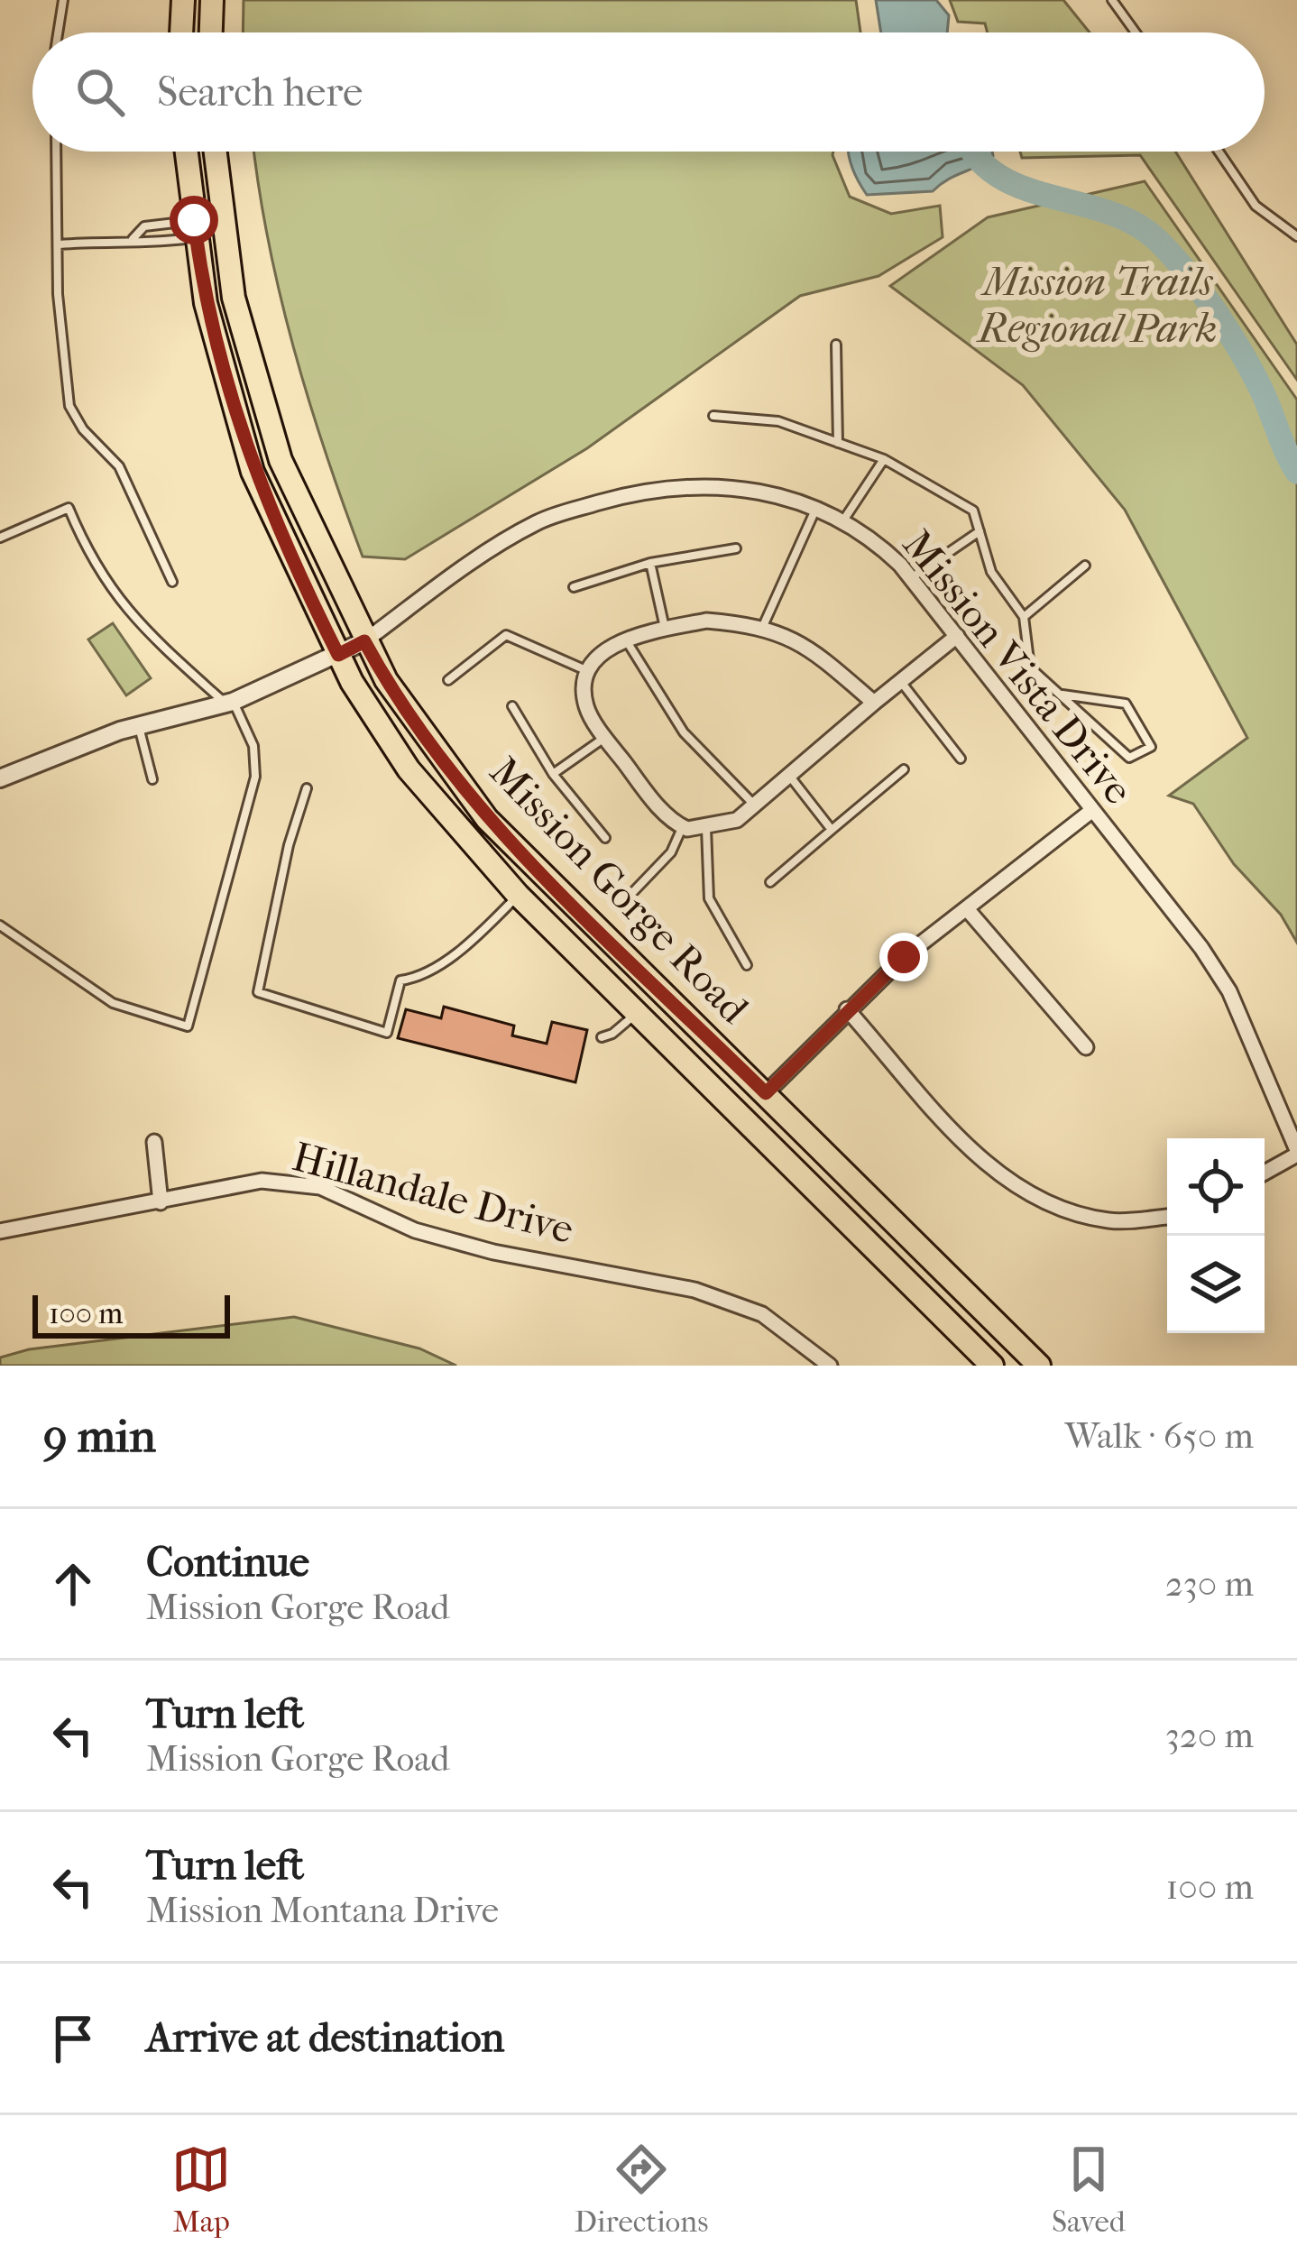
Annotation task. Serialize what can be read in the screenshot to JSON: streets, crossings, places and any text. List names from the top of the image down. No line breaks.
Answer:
{"streets":{"main road":["Mission Gorge Road"],"street":["Mission Vista Drive","Hillandale Drive"]},"crossings":[["Mission Vista Drive","Mission Gorge Road"]],"parks":["Mission Trails Regional Park"],"scale_bar":"100 m","page":{"search":"Search here","scale":"100 m","heading":["9 min","Walk · 650 m"],"list":[["Continue","Mission Gorge Road","230 m"],["Turn left","Mission Gorge Road","320 m"],["Turn left","Mission Montana Drive","100 m"],"Arrive at destination"],"nav":["Map","Directions","Saved"]}}
